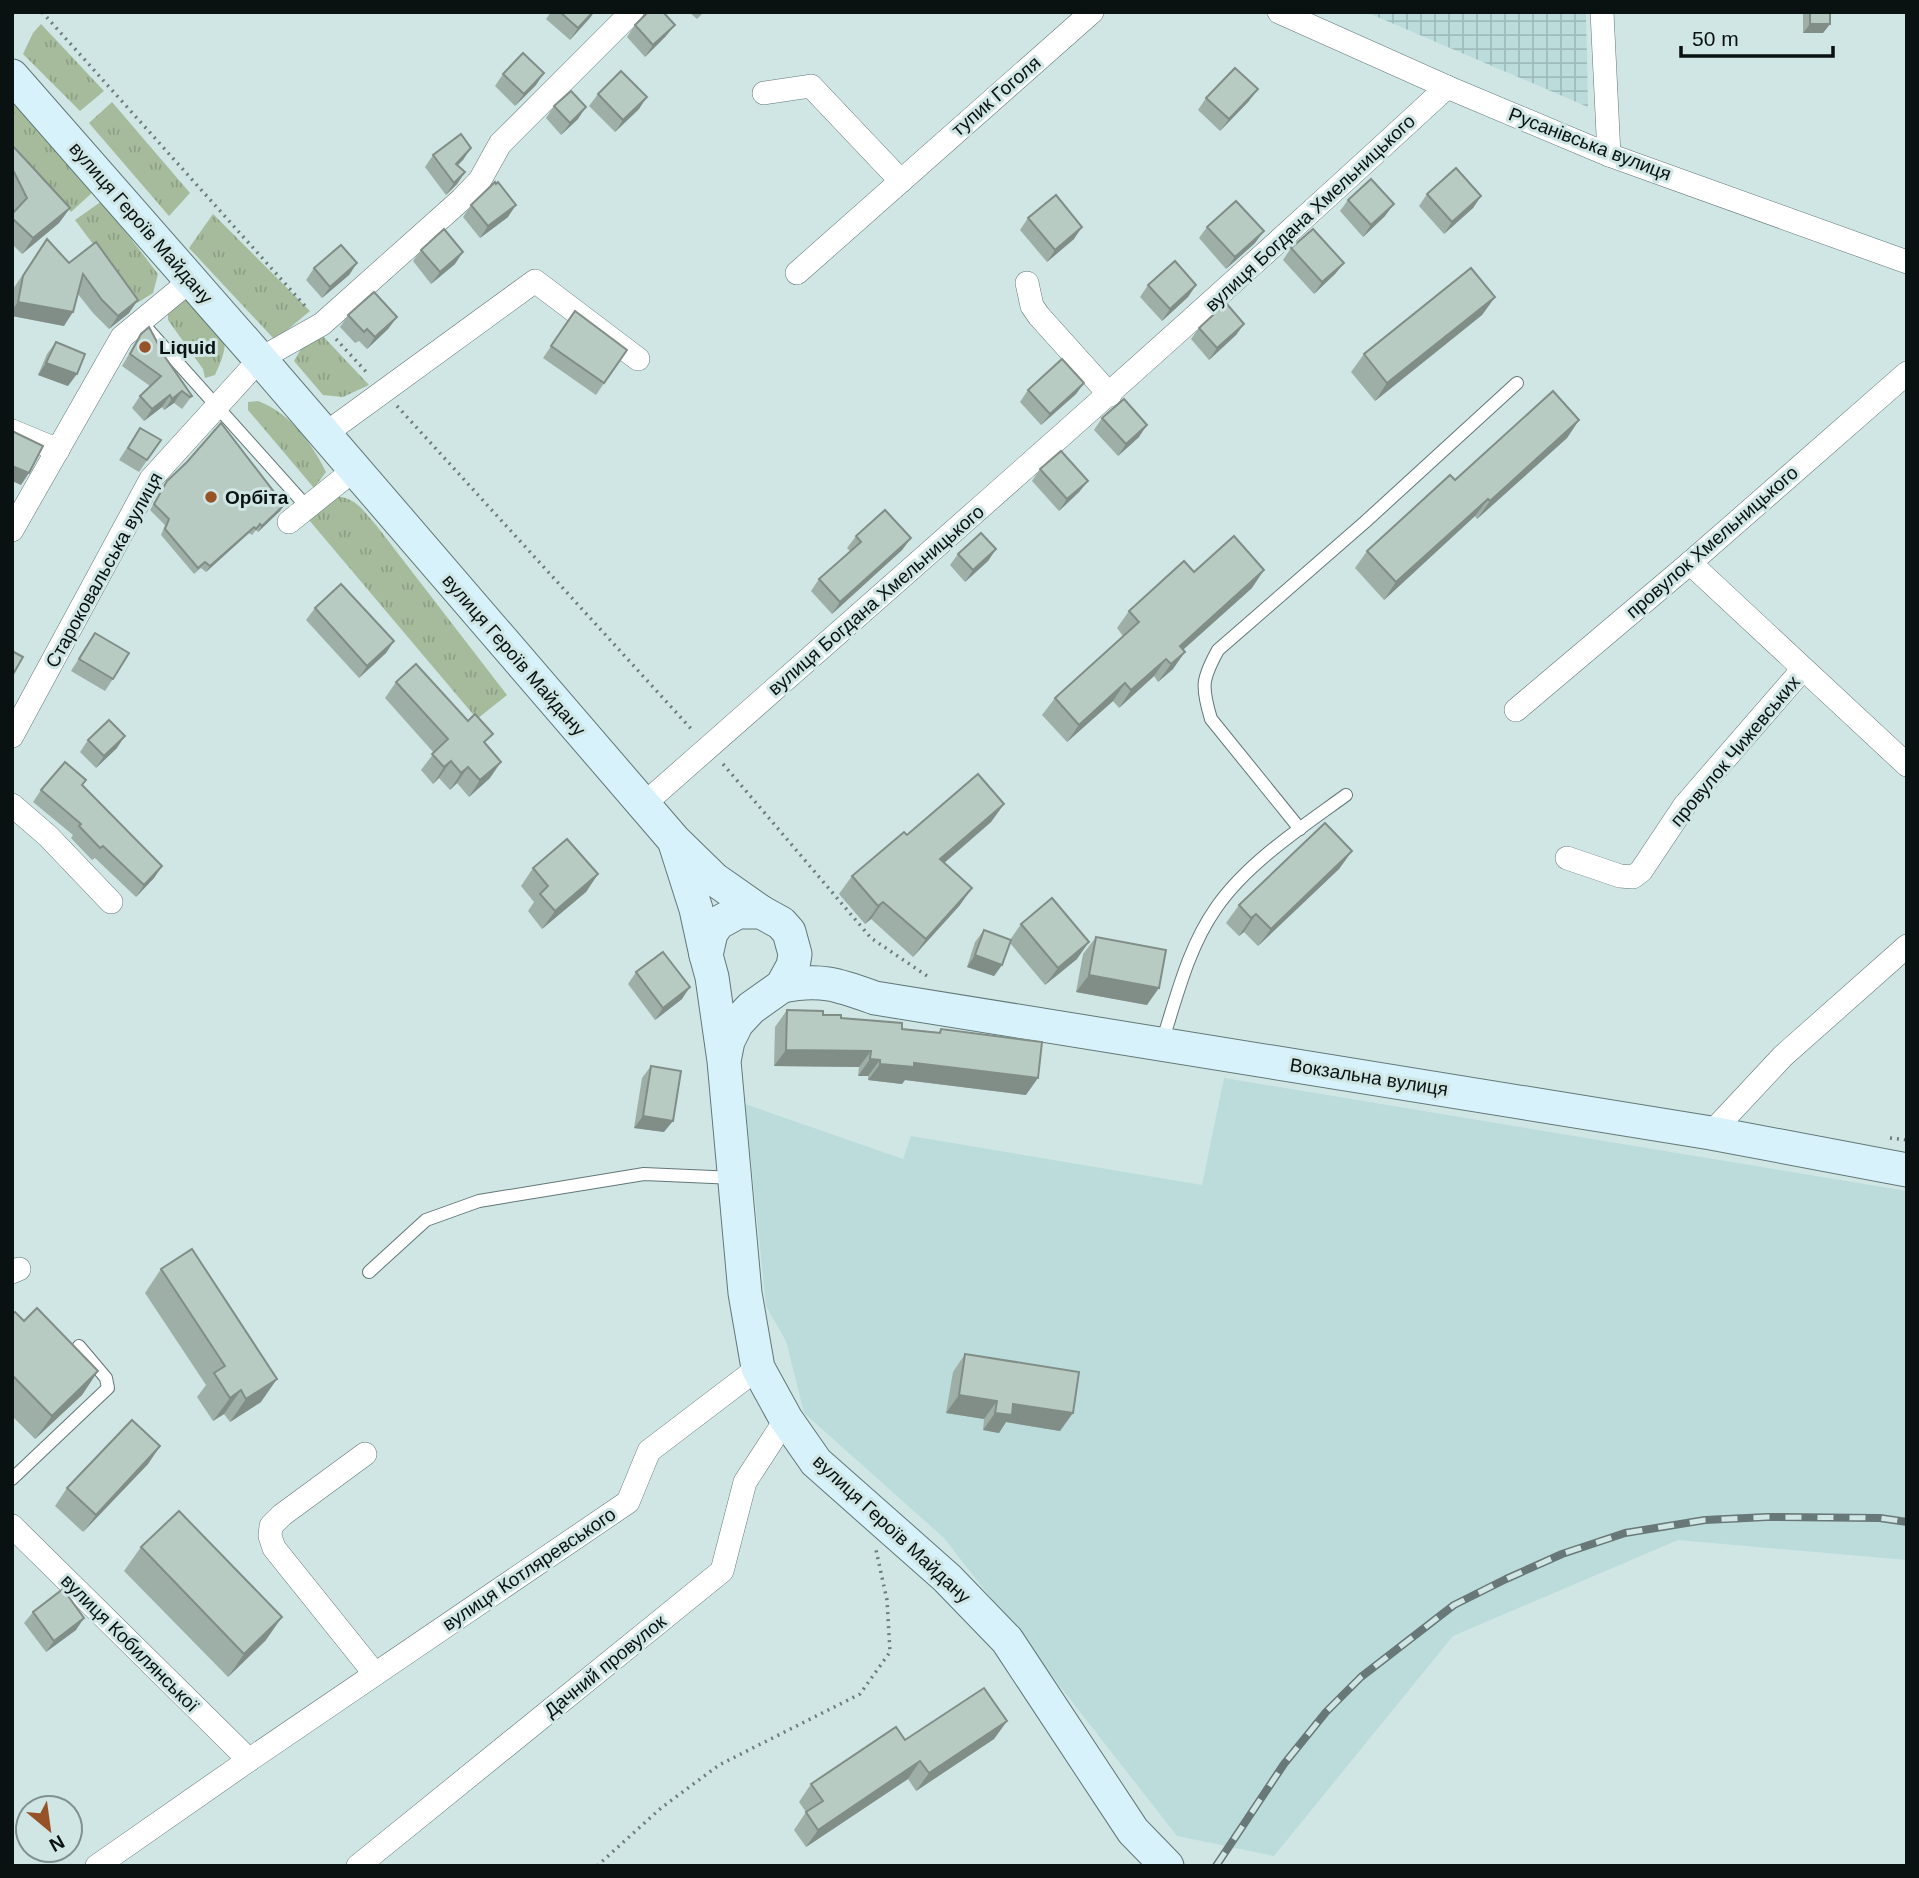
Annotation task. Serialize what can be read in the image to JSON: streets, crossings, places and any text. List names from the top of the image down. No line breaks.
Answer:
{"streets":{"street":["тупик Гоголя","Русанівська вулиця","вулиця Богдана Хмельницького","вулиця Героїв Майдану","провулок Хмельницького","Староковальська вулиця","провулок Чижевських","Вокзальна вулиця","вулиця Котляревського","вулиця Кобилянської","Дачний провулок"]},"crossings":[["Русанівська вулиця","вулиця Богдана Хмельницького"],["вулиця Богдана Хмельницького","вулиця Героїв Майдану"],["вулиця Героїв Майдану","Староковальська вулиця"],["вулиця Героїв Майдану","Вокзальна вулиця"],["вулиця Героїв Майдану","вулиця Котляревського"],["вулиця Героїв Майдану","Дачний провулок"],["вулиця Котляревського","вулиця Кобилянської"]],"places":["Liquid","Орбіта"],"scale_bar":"50 m","north":"bottom right"}
